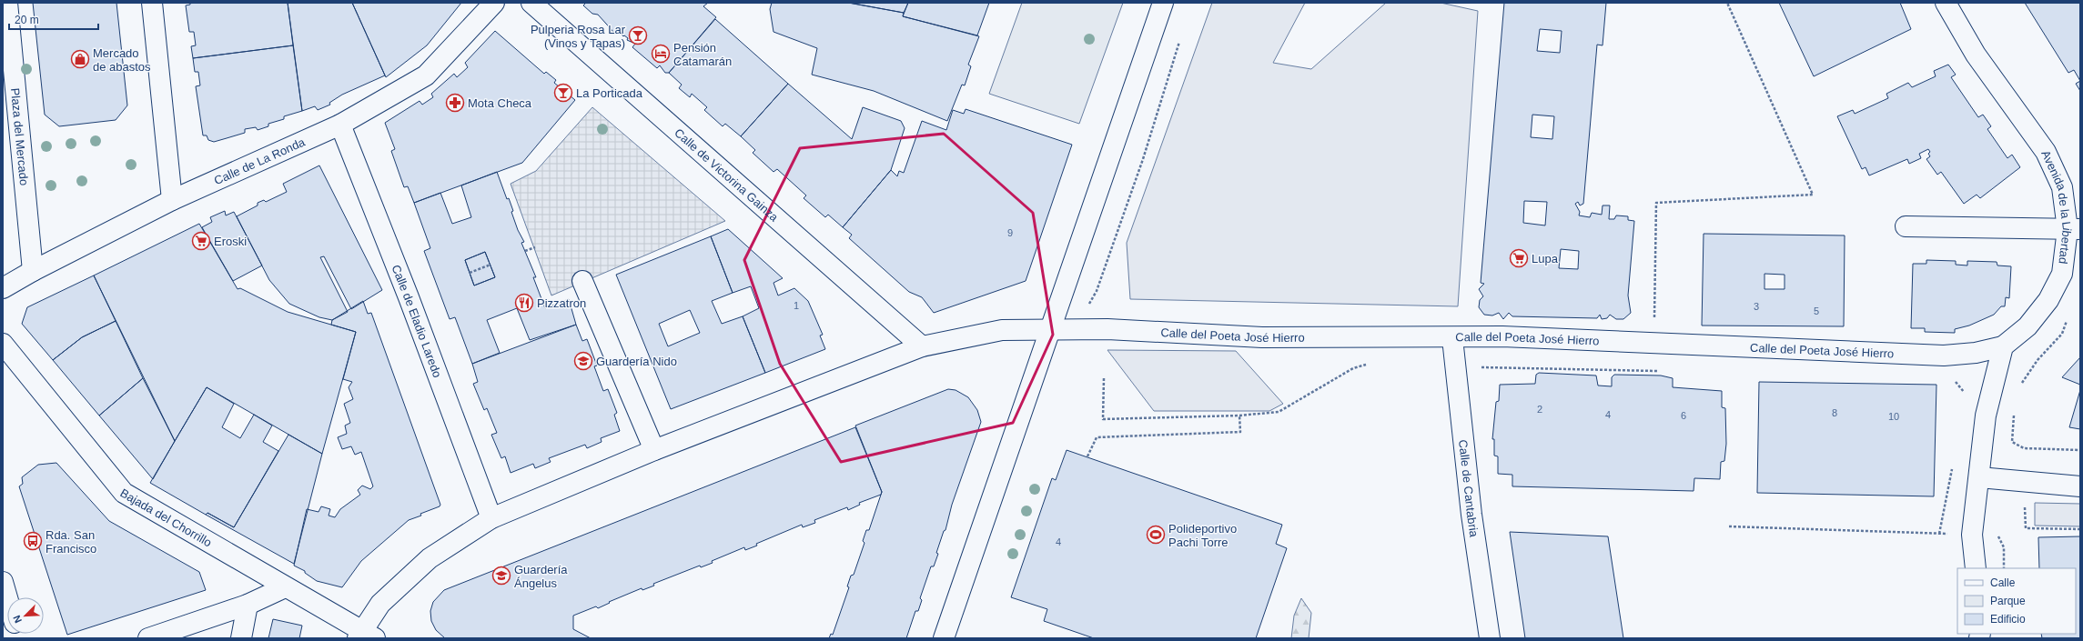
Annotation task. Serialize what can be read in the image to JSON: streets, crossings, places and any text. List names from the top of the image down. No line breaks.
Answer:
{"streets":{"main road":["Plaza del Mercado","Calle de La Ronda","Calle de Victorina Gainza","Avenida de la Libertad","Calle de Eladio Laredo","Calle del Poeta José Hierro","Calle de Cantabria","Bajada del Chorrillo"]},"crossings":[["Plaza del Mercado","Calle de La Ronda"],["Calle de La Ronda","Calle de Eladio Laredo"],["Calle de Victorina Gainza","Calle del Poeta José Hierro"],["Avenida de la Libertad","Calle del Poeta José Hierro"],["Calle de Eladio Laredo","Calle del Poeta José Hierro"],["Calle del Poeta José Hierro","Calle de Cantabria"],["Calle del Poeta José Hierro","Bajada del Chorrillo"]],"places":{"bar":["Pulperia Rosa Lar (Vinos y Tapas)","La Porticada"],"hotel":["Pensión Catamarán"],"shop":["Mercado de abastos"],"pharmacy":["Mota Checa"],"supermarket":["Eroski","Lupa"],"restaurant":["Pizzatron"],"school or university":["Guardería Nido","Guardería Ángelus"],"sports":["Polideportivo Pachi Torre"],"bus stop":["Rda. San Francisco"]},"house_numbers":["9","1","3","5","2","8","4","6","10","4"],"legend":["Calle","Parque","Edificio"],"scale_bar":"20 m","north":"bottom left"}
